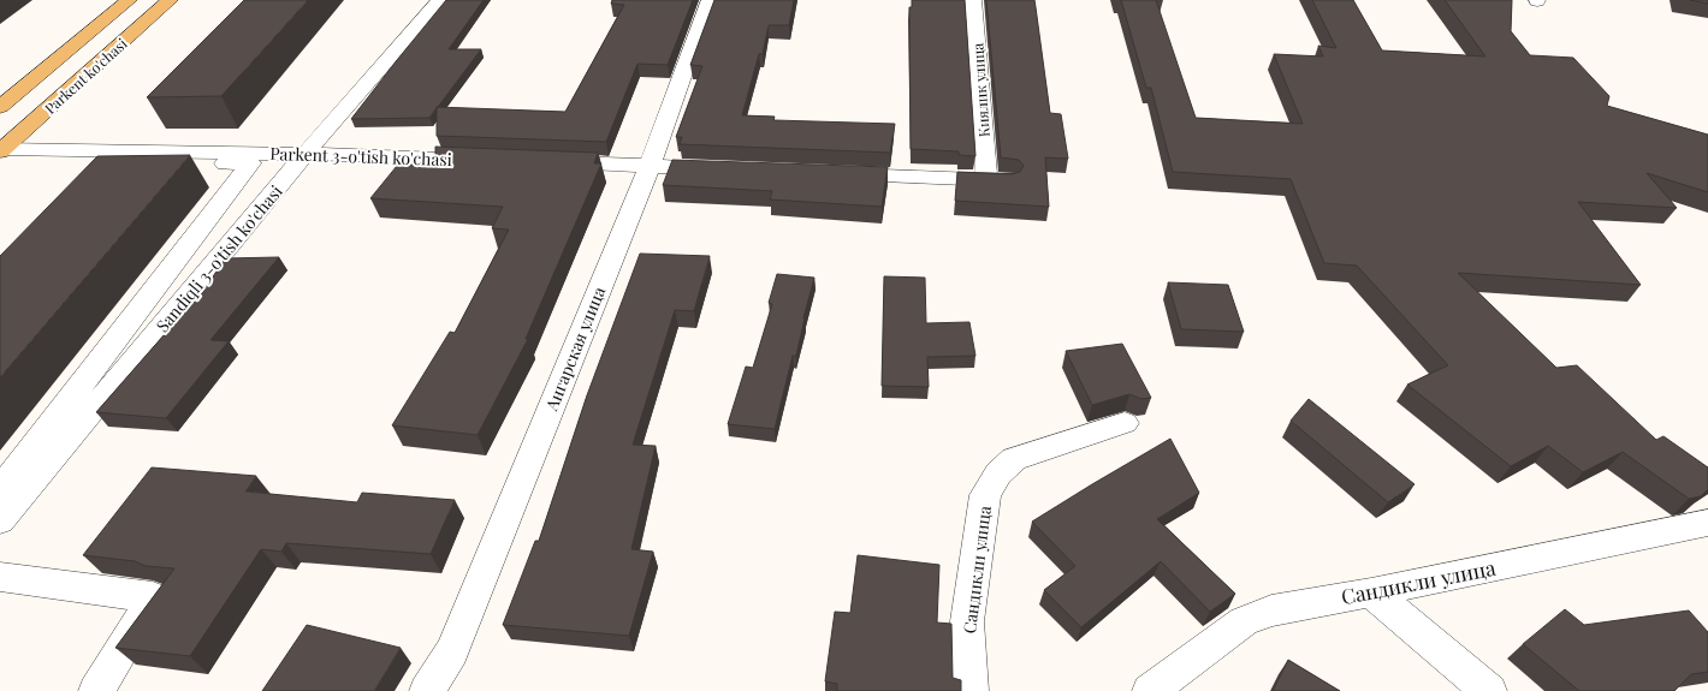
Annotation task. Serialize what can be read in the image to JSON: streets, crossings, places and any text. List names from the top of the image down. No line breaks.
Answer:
{"streets":{"main road":["Parkent ko'chasi"],"street":["Киялик улица","Parkent 3-o'tish ko'chasi","Sandiqli 3-o'tish ko'chasi","Ангарская улица","Сандикли улица"]},"crossings":[["Parkent ko'chasi","Parkent 3-o'tish ko'chasi"],["Parkent 3-o'tish ko'chasi","Sandiqli 3-o'tish ko'chasi"]]}
